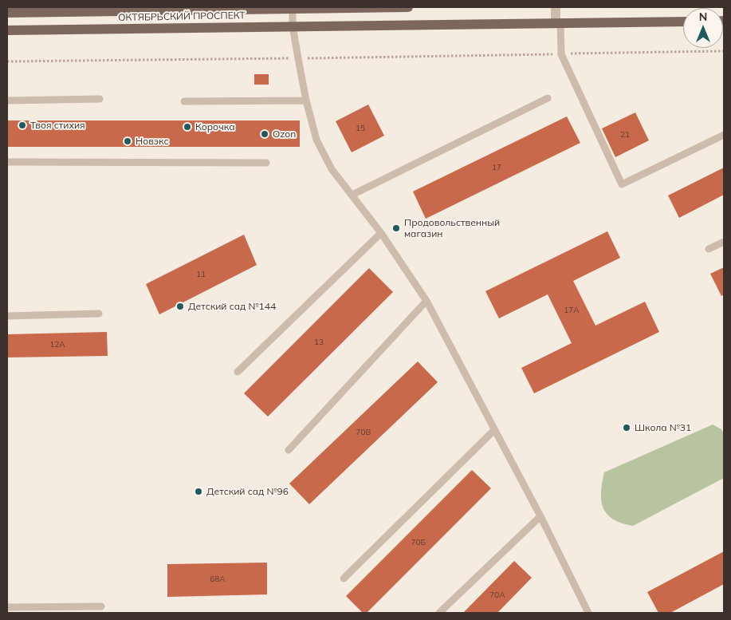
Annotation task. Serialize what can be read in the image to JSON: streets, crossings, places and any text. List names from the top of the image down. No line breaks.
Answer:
{"streets":{"main road":["ОКТЯБРЬСКИЙ ПРОСПЕКТ"]},"places":["Твоя стихия","Корочка","Ozon","Новэкс","Продовольственный магазин","Детский сад №144","Школа №31","Детский сад №96"],"house_numbers":["15","21","17","11","17А","13","12А","70В","70Б","68А","70А"],"north":"top"}
